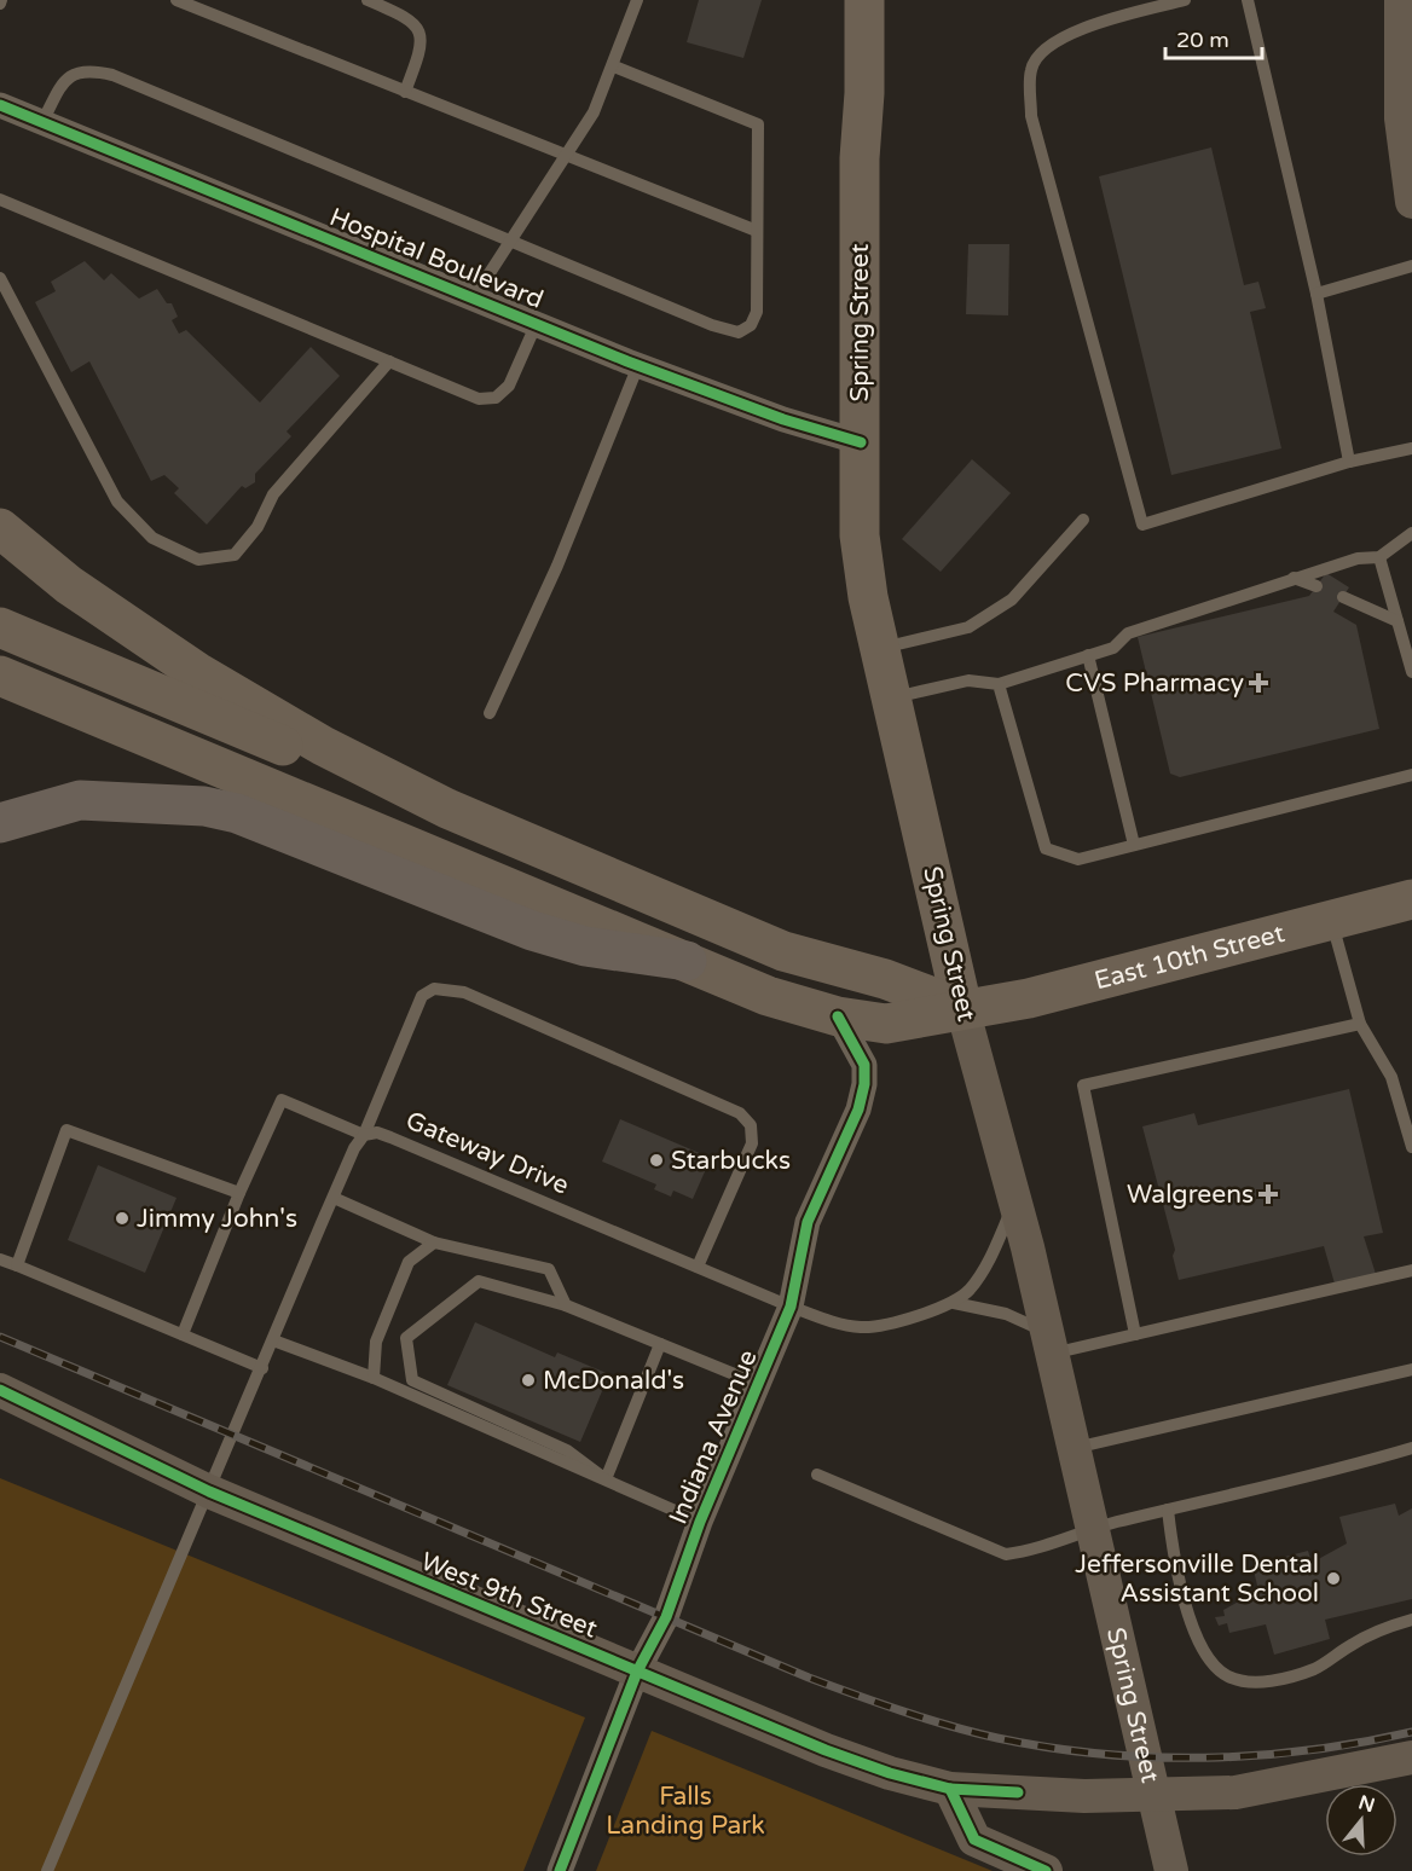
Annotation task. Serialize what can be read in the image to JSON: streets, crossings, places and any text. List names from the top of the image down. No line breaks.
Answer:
{"streets":{"main road":["Spring Street","East 10th Street"],"street":["Hospital Boulevard","Indiana Avenue","West 9th Street"],"lane":["Gateway Drive"]},"crossings":[["Hospital Boulevard","Spring Street"],["Spring Street","East 10th Street"],["Spring Street","West 9th Street"],["East 10th Street","Indiana Avenue"],["Gateway Drive","Indiana Avenue"],["Gateway Drive","West 9th Street"],["Indiana Avenue","West 9th Street"]],"parks":["Falls Landing Park"],"places":{"health":["CVS Pharmacy","Walgreens"],"other":["Starbucks","Jimmy John's","McDonald's","Jeffersonville Dental Assistant School"]},"scale_bar":"20 m","north":"top"}
